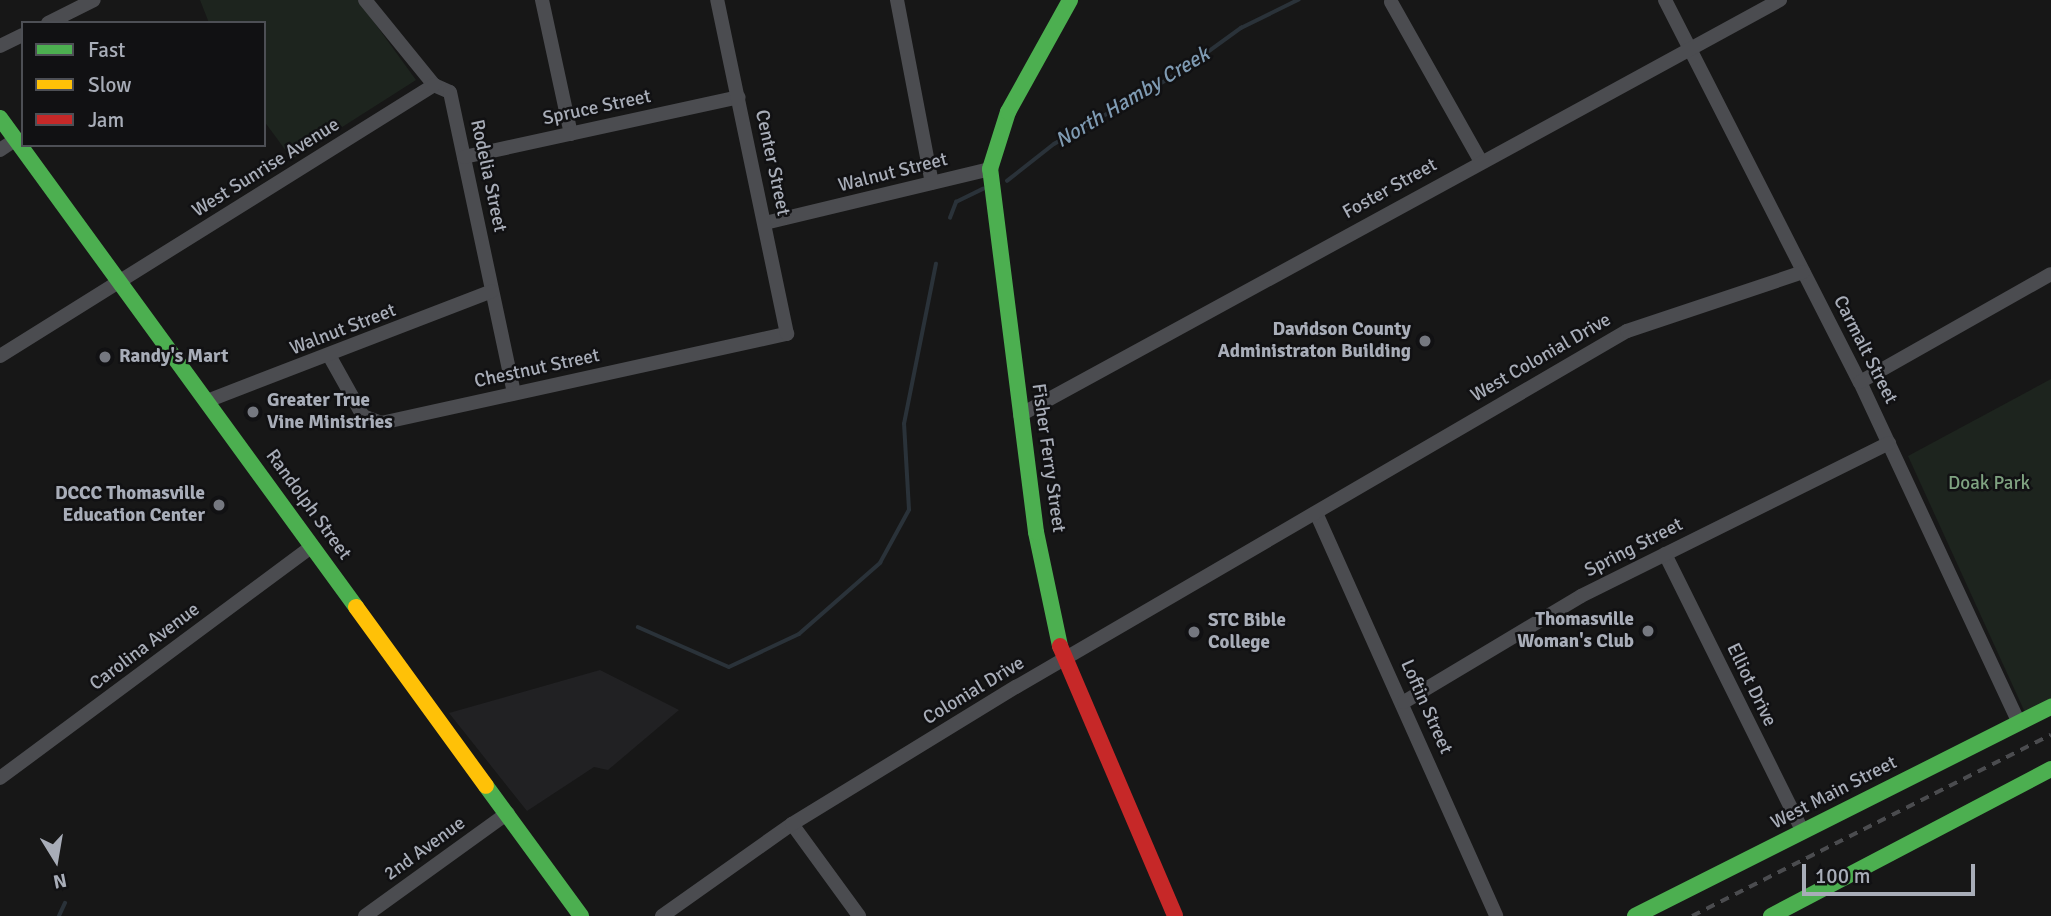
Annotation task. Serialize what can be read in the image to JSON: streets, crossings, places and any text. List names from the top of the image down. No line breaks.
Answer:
{"streets":{"street":["Spruce Street","Center Street","West Sunrise Avenue","Walnut Street","Rodelia Street","Foster Street","Carmalt Street","West Colonial Drive","Chestnut Street","Fisher Ferry Street","Randolph Street","Spring Street","Carolina Avenue","Elliot Drive","Colonial Drive","Loftin Street","West Main Street","2nd Avenue"]},"crossings":[["Spruce Street","Center Street"],["Spruce Street","Rodelia Street"],["Center Street","Walnut Street"],["Center Street","Chestnut Street"],["West Sunrise Avenue","Rodelia Street"],["West Sunrise Avenue","Randolph Street"],["Walnut Street","Rodelia Street"],["Walnut Street","Chestnut Street"],["Walnut Street","Fisher Ferry Street"],["Walnut Street","Randolph Street"],["Rodelia Street","Chestnut Street"],["Foster Street","Carmalt Street"],["Foster Street","Fisher Ferry Street"],["Carmalt Street","West Colonial Drive"],["Carmalt Street","Spring Street"],["Carmalt Street","West Main Street"],["West Colonial Drive","Colonial Drive"],["West Colonial Drive","Loftin Street"],["Fisher Ferry Street","Colonial Drive"],["Randolph Street","Carolina Avenue"],["Randolph Street","2nd Avenue"],["Spring Street","Elliot Drive"],["Spring Street","Loftin Street"],["Elliot Drive","West Main Street"],["Colonial Drive","Loftin Street"]],"water":["North Hamby Creek"],"parks":["Doak Park"],"places":["Davidson County Administraton Building","Randy's Mart","Greater True Vine Ministries","DCCC Thomasville Education Center","Thomasville Woman's Club","STC Bible College"],"legend":["Fast","Slow","Jam"],"scale_bar":"100 m","north":"bottom"}
